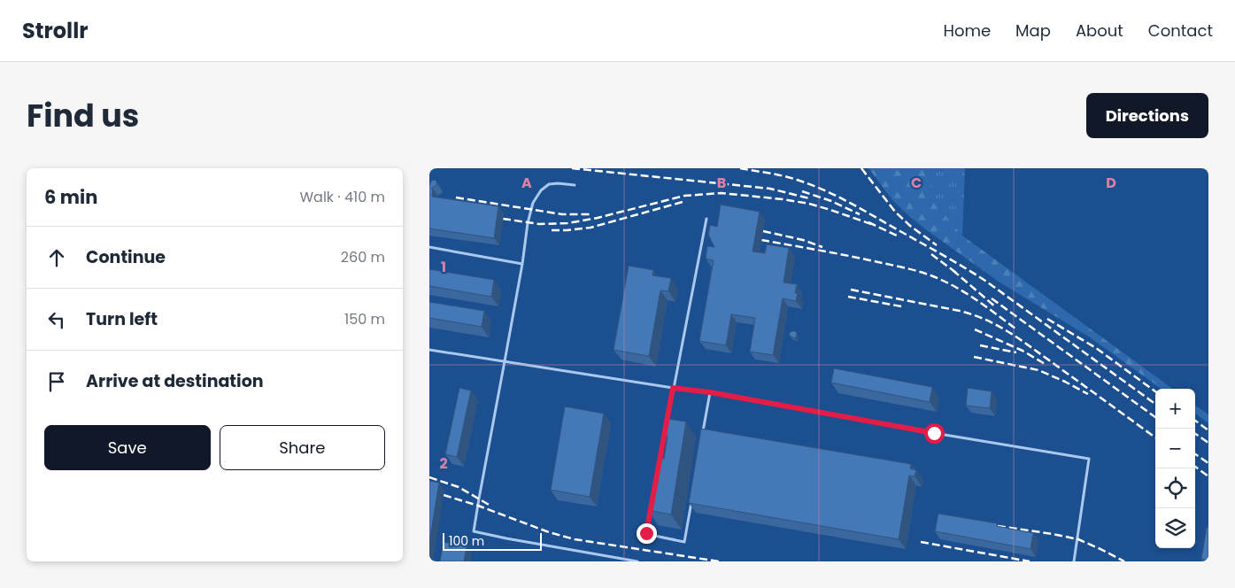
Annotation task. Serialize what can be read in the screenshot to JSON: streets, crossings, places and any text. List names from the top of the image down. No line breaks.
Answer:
{"scale_bar":"100 m","page":{"header":"Strollr","nav":["Home","Map","About","Contact"],"title":"Find us","buttons":["Directions",["Save","Share"]],"heading":["6 min","Walk · 410 m"],"list":[["Continue","260 m"],["Turn left","150 m"],"Arrive at destination"],"map_buttons":["+","−"],"scale":"100 m"},"grid":{"columns":["A","B","C","D"],"rows":["1","2"]}}
